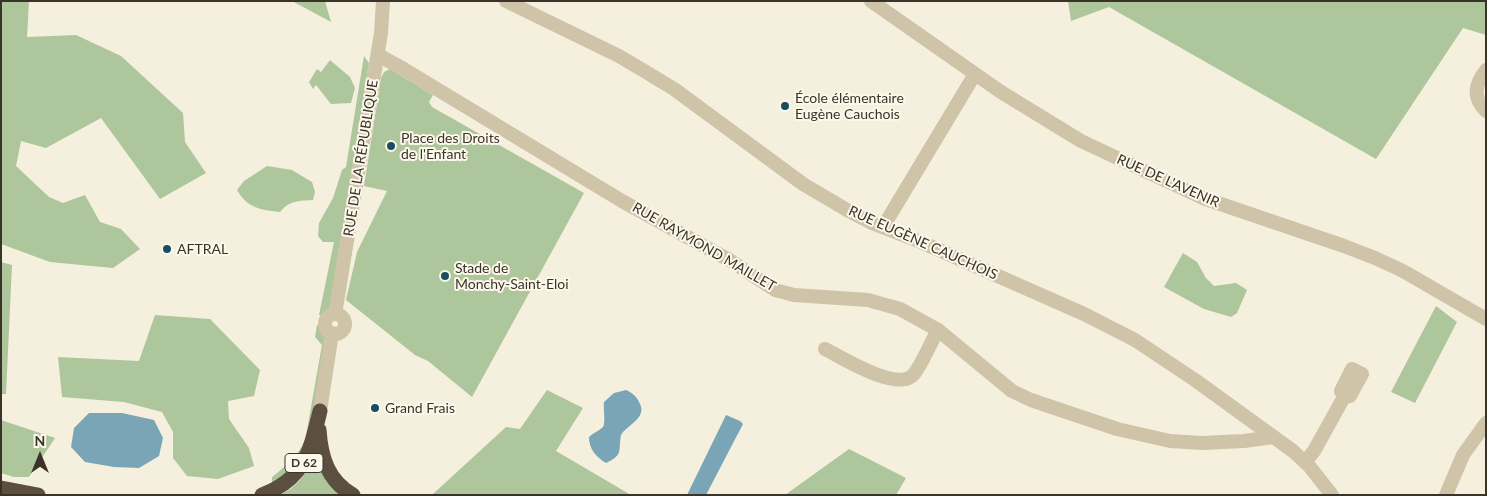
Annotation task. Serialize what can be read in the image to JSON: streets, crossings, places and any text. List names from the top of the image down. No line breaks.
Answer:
{"streets":{"highway":["D 62"],"street":["RUE DE LA RÉPUBLIQUE","RUE DE L'AVENIR","RUE EUGÈNE CAUCHOIS","RUE RAYMOND MAILLET"]},"crossings":[["RUE DE LA RÉPUBLIQUE","RUE RAYMOND MAILLET"],["RUE DE LA RÉPUBLIQUE","D 62"],["RUE EUGÈNE CAUCHOIS","RUE RAYMOND MAILLET"]],"places":["École élémentaire Eugène Cauchois","Place des Droits de l'Enfant","AFTRAL","Stade de Monchy-Saint-Eloi","Grand Frais"],"north":"top"}
